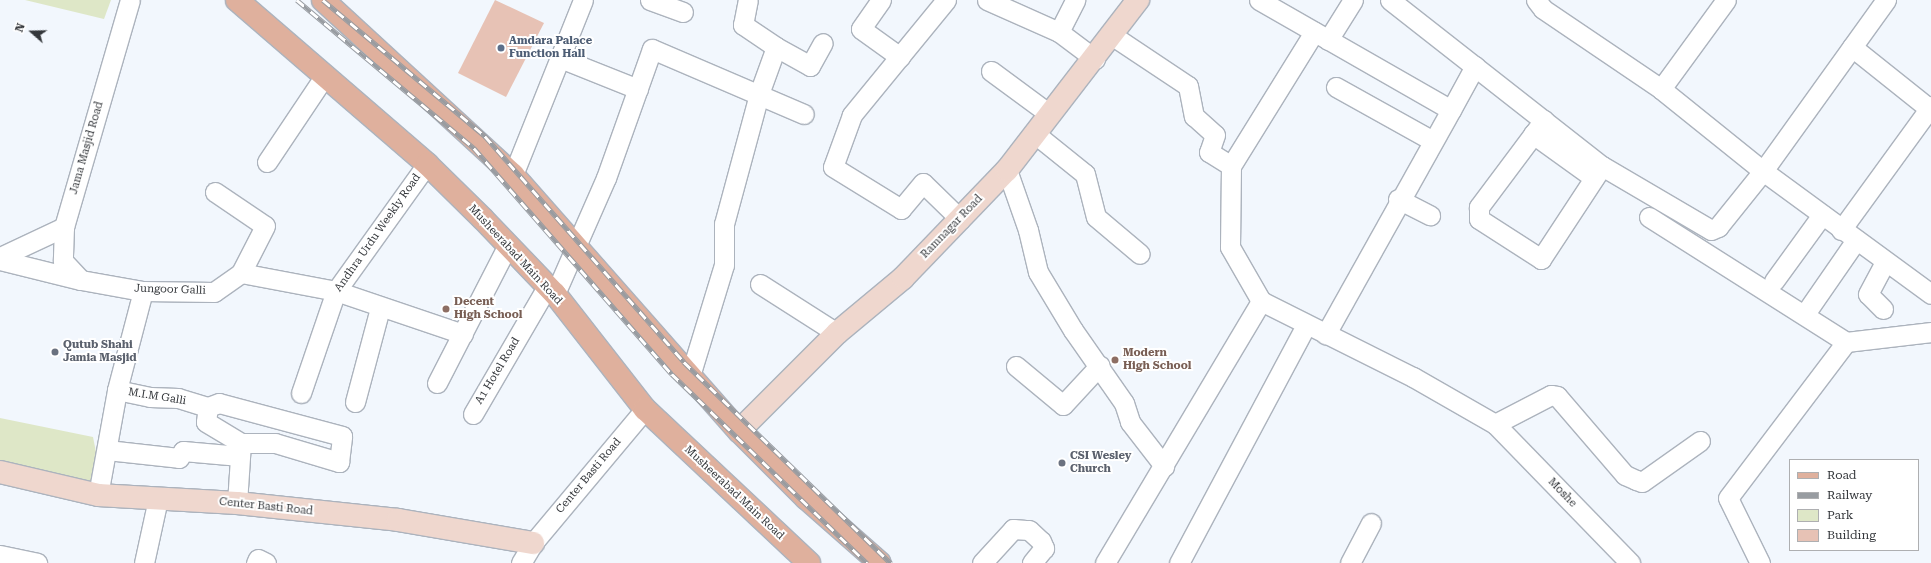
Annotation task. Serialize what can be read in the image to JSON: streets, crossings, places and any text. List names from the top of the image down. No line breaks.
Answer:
{"streets":{"main road":["Ramnagar Road","Musheerabad Main Road","Center Basti Road"],"street":["Jama Masjid Road","Andhra Urdu Weekly Road","Jungoor Galli","A1 Hotel Road","M.I.M Galli","Moshe"]},"crossings":[["Andhra Urdu Weekly Road","Musheerabad Main Road"],["Musheerabad Main Road","A1 Hotel Road"],["Musheerabad Main Road","Center Basti Road"]],"places":["Amdara Palace Function Hall","Decent High School","Qutub Shahi Jamia Masjid","Modern High School","CSI Wesley Church"],"legend":["Road","Railway","Park","Building"],"north":"left"}
